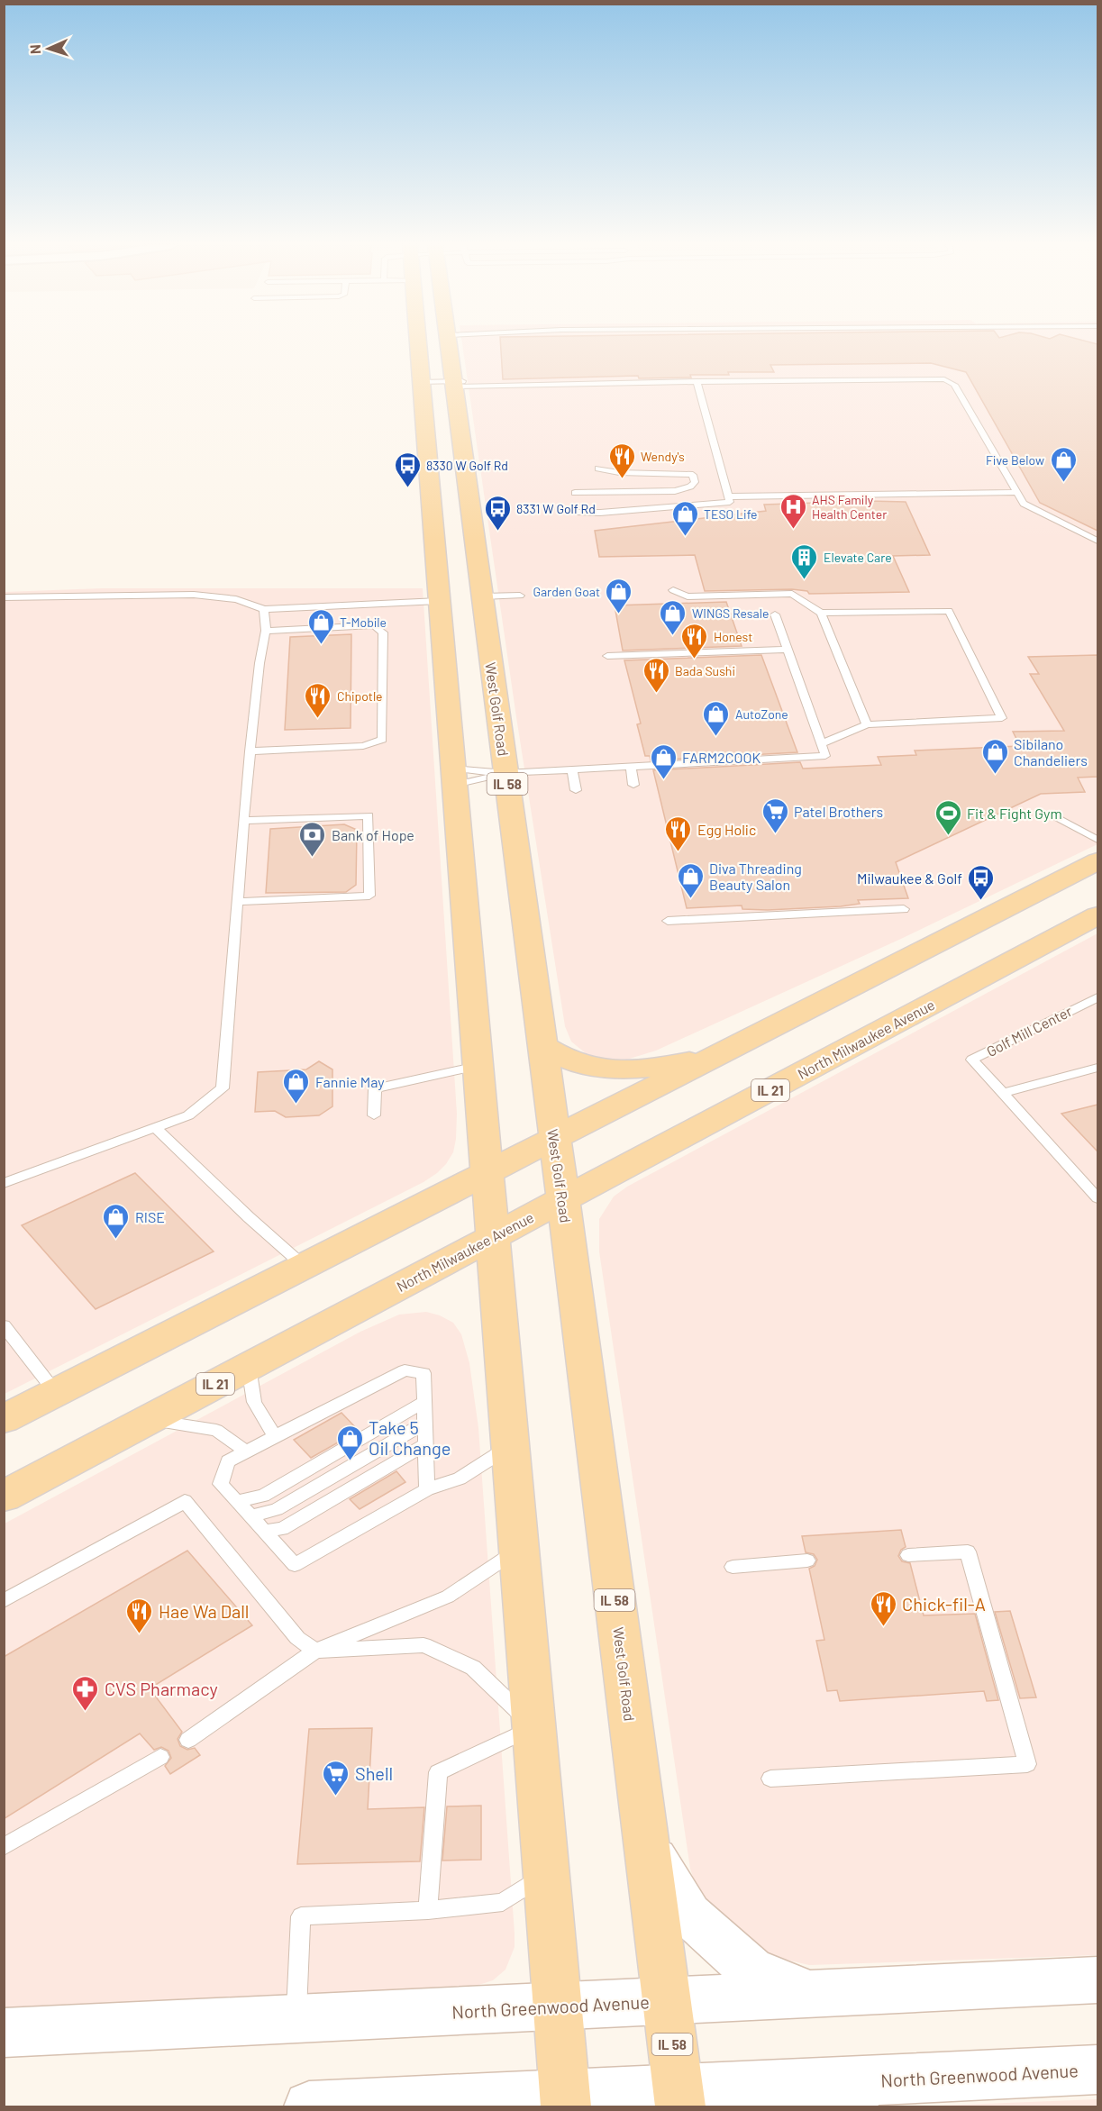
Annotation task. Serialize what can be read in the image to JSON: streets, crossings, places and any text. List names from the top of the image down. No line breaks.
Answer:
{"streets":{"main road":["West Golf Road","IL 58","North Milwaukee Avenue","IL 21","North Greenwood Avenue"],"lane":["Golf Mill Center"]},"crossings":[["West Golf Road","North Milwaukee Avenue"],["West Golf Road","North Greenwood Avenue"]],"places":{"restaurant":["Wendy's","Honest","Bada Sushi","Chipotle","Egg Holic","Chick-fil-A","Hae Wa Dall"],"shop":["Five Below","TESO Life","Garden Goat","WINGS Resale","T-Mobile","AutoZone","Sibilano Chandeliers","FARM2COOK","Diva Threading Beauty Salon","Fannie May","RISE","Take 5 Oil Change"],"bus stop":["8330 W Golf Rd","8331 W Golf Rd","Milwaukee & Golf"],"hospital":["AHS Family Health Center"],"building":["Elevate Care"],"supermarket":["Patel Brothers","Shell"],"sports":["Fit & Fight Gym"],"bank":["Bank of Hope"],"pharmacy":["CVS Pharmacy"]},"north":"left"}
